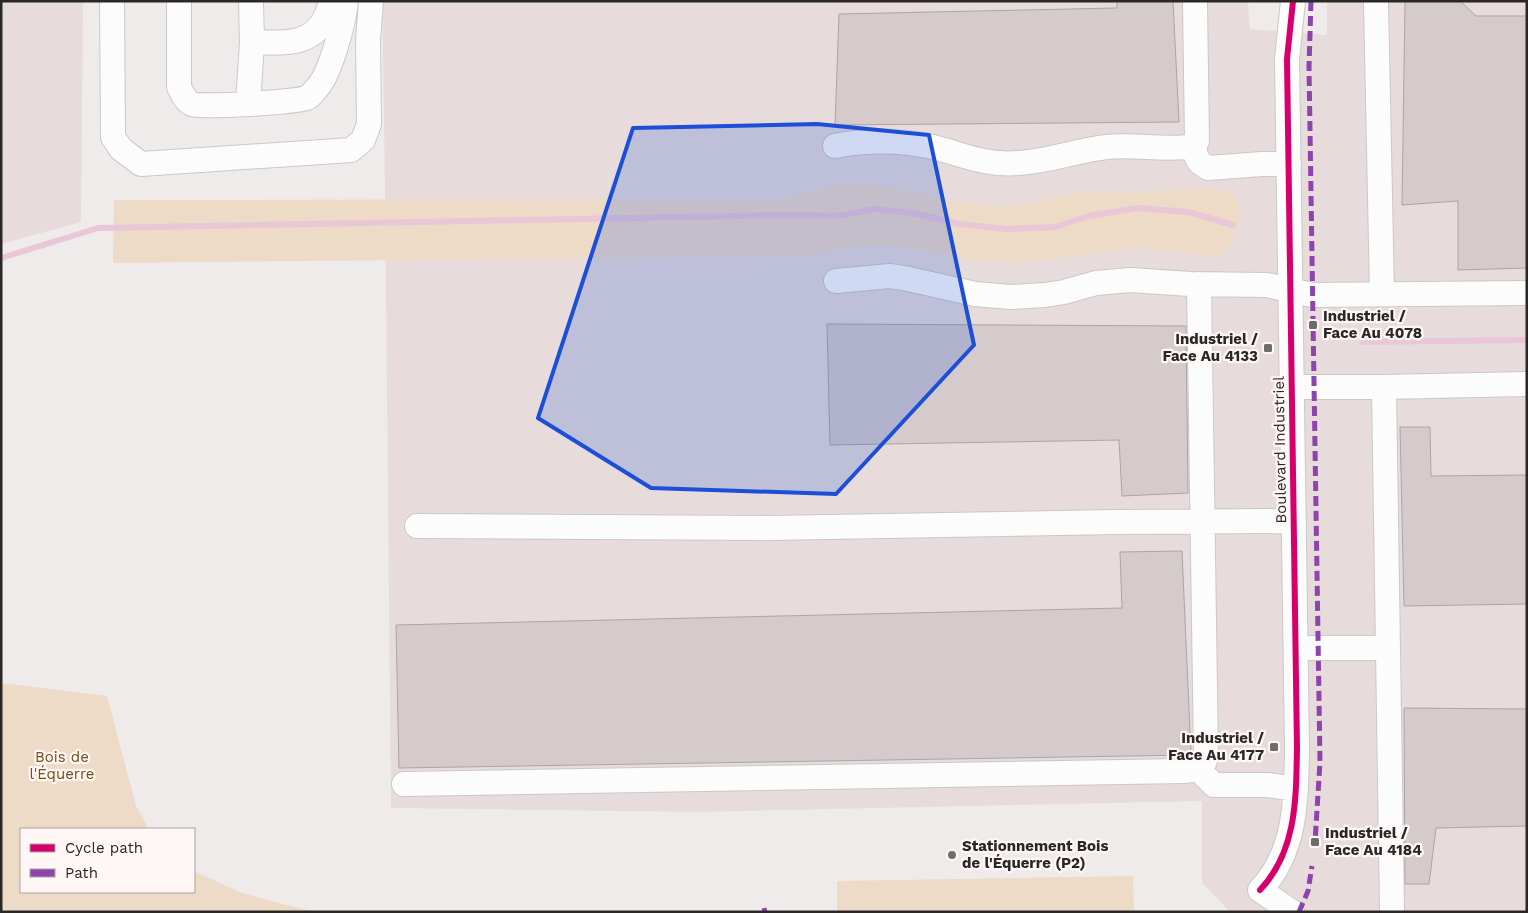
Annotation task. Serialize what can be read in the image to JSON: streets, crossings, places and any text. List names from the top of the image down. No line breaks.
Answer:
{"streets":{"street":["Boulevard Industriel"]},"parks":["Bois de l'Équerre"],"places":{"transit":["Industriel / Face Au 4078","Industriel / Face Au 4133","Industriel / Face Au 4177","Industriel / Face Au 4184"],"other":["Stationnement Bois de l'Équerre (P2)"]},"legend":["Cycle path","Path"]}
